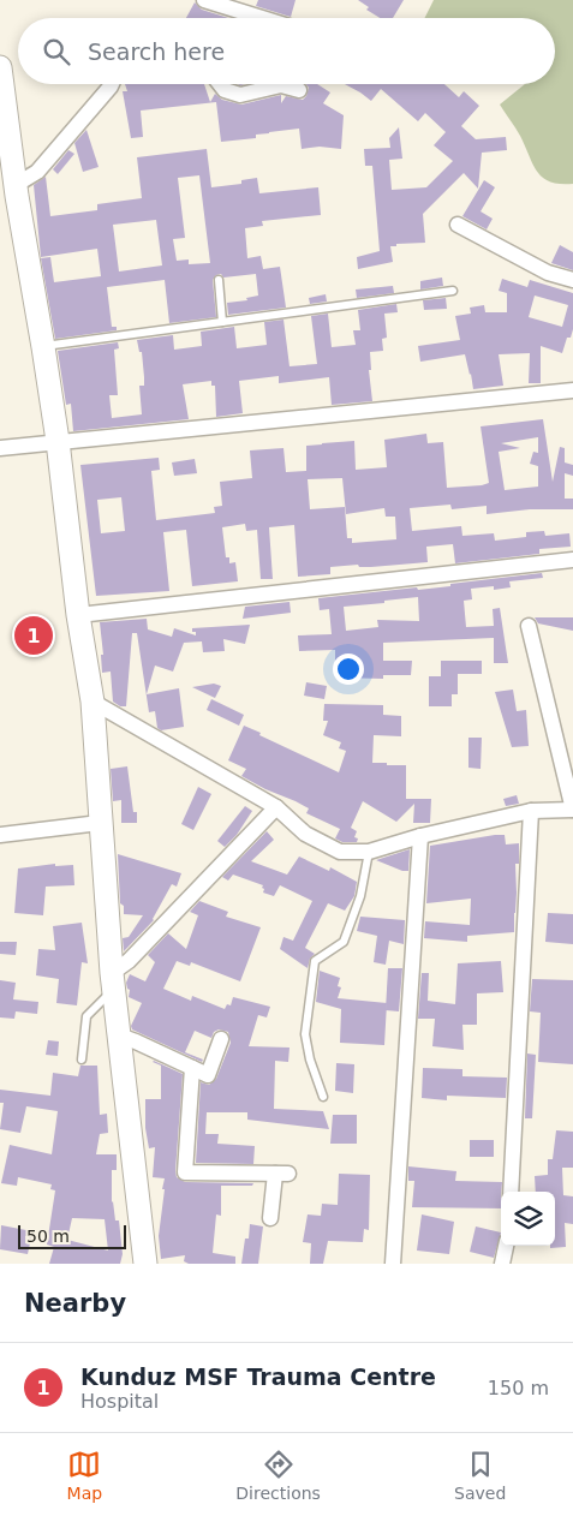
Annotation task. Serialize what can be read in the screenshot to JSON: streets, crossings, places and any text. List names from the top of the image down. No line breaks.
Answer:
{"scale_bar":"50 m","page":{"search":"Search here","pins":"1","scale":"50 m","heading":"Nearby","list":[{"mark":"1","name":"Kunduz MSF Trauma Centre","note":"Hospital","value":"150 m"}],"nav":["Map","Directions","Saved"]}}
